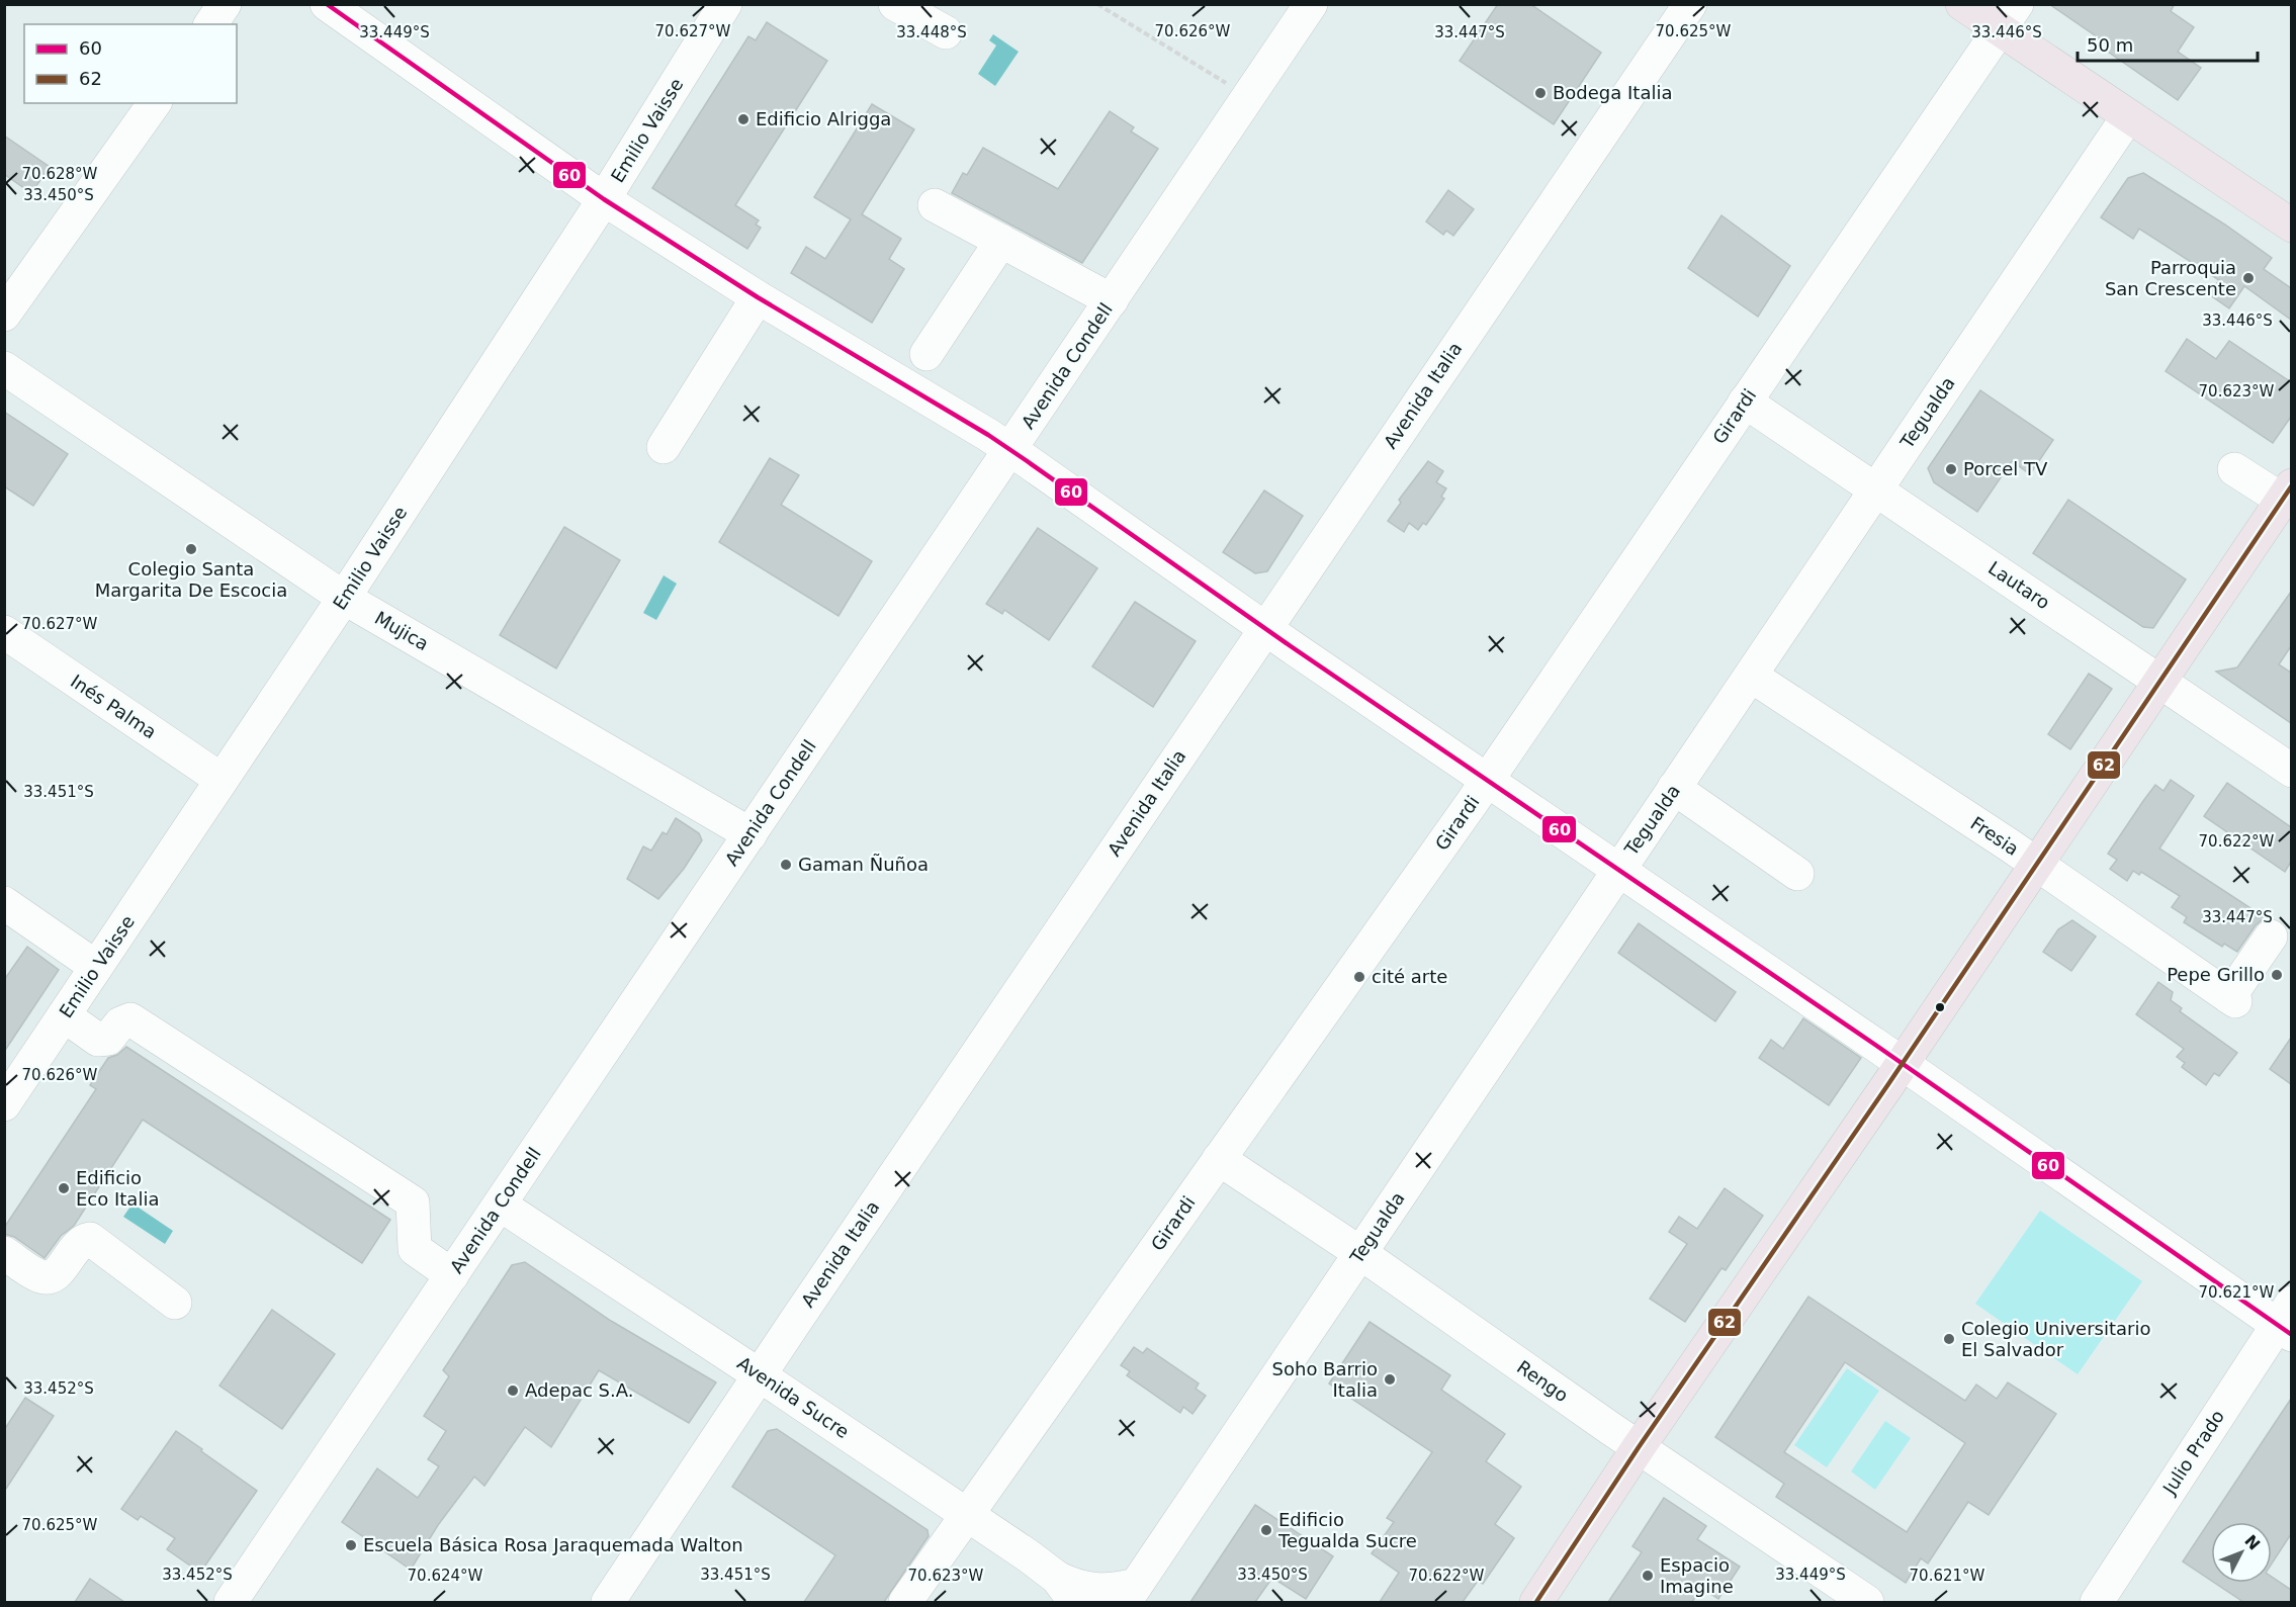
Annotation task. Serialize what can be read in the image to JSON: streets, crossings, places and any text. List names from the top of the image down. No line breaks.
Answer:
{"streets":{"street":["Emilio Vaisse","Avenida Condell","Avenida Italia","Tegualda","Girardi","Lautaro","Mujica","Inés Palma","Fresia","Rengo","Avenida Sucre","Julio Prado"]},"crossings":[["Emilio Vaisse","Mujica"],["Emilio Vaisse","Inés Palma"],["Avenida Condell","Mujica"],["Avenida Condell","Avenida Sucre"],["Avenida Italia","Avenida Sucre"],["Tegualda","Lautaro"],["Tegualda","Fresia"],["Tegualda","Rengo"],["Tegualda","Avenida Sucre"],["Girardi","Lautaro"],["Girardi","Rengo"],["Girardi","Avenida Sucre"]],"places":["Bodega Italia","Edificio Alrigga","Parroquia San Crescente","Porcel TV","Colegio Santa Margarita De Escocia","Gaman Ñuñoa","Pepe Grillo","cité arte","Edificio Eco Italia","Colegio Universitario El Salvador","Soho Barrio Italia","Adepac S.A.","Edificio Tegualda Sucre","Escuela Básica Rosa Jaraquemada Walton","Espacio Imagine"],"lines":["transit line 60","transit line 62"],"legend":["60","62"],"scale_bar":"50 m","north":"top right","coordinates":["70.627°W","70.626°W","70.625°W","33.449°S","33.448°S","33.447°S","33.446°S","70.628°W","33.450°S","70.623°W","33.451°S","70.622°W","70.621°W","33.452°S","70.624°W"]}
